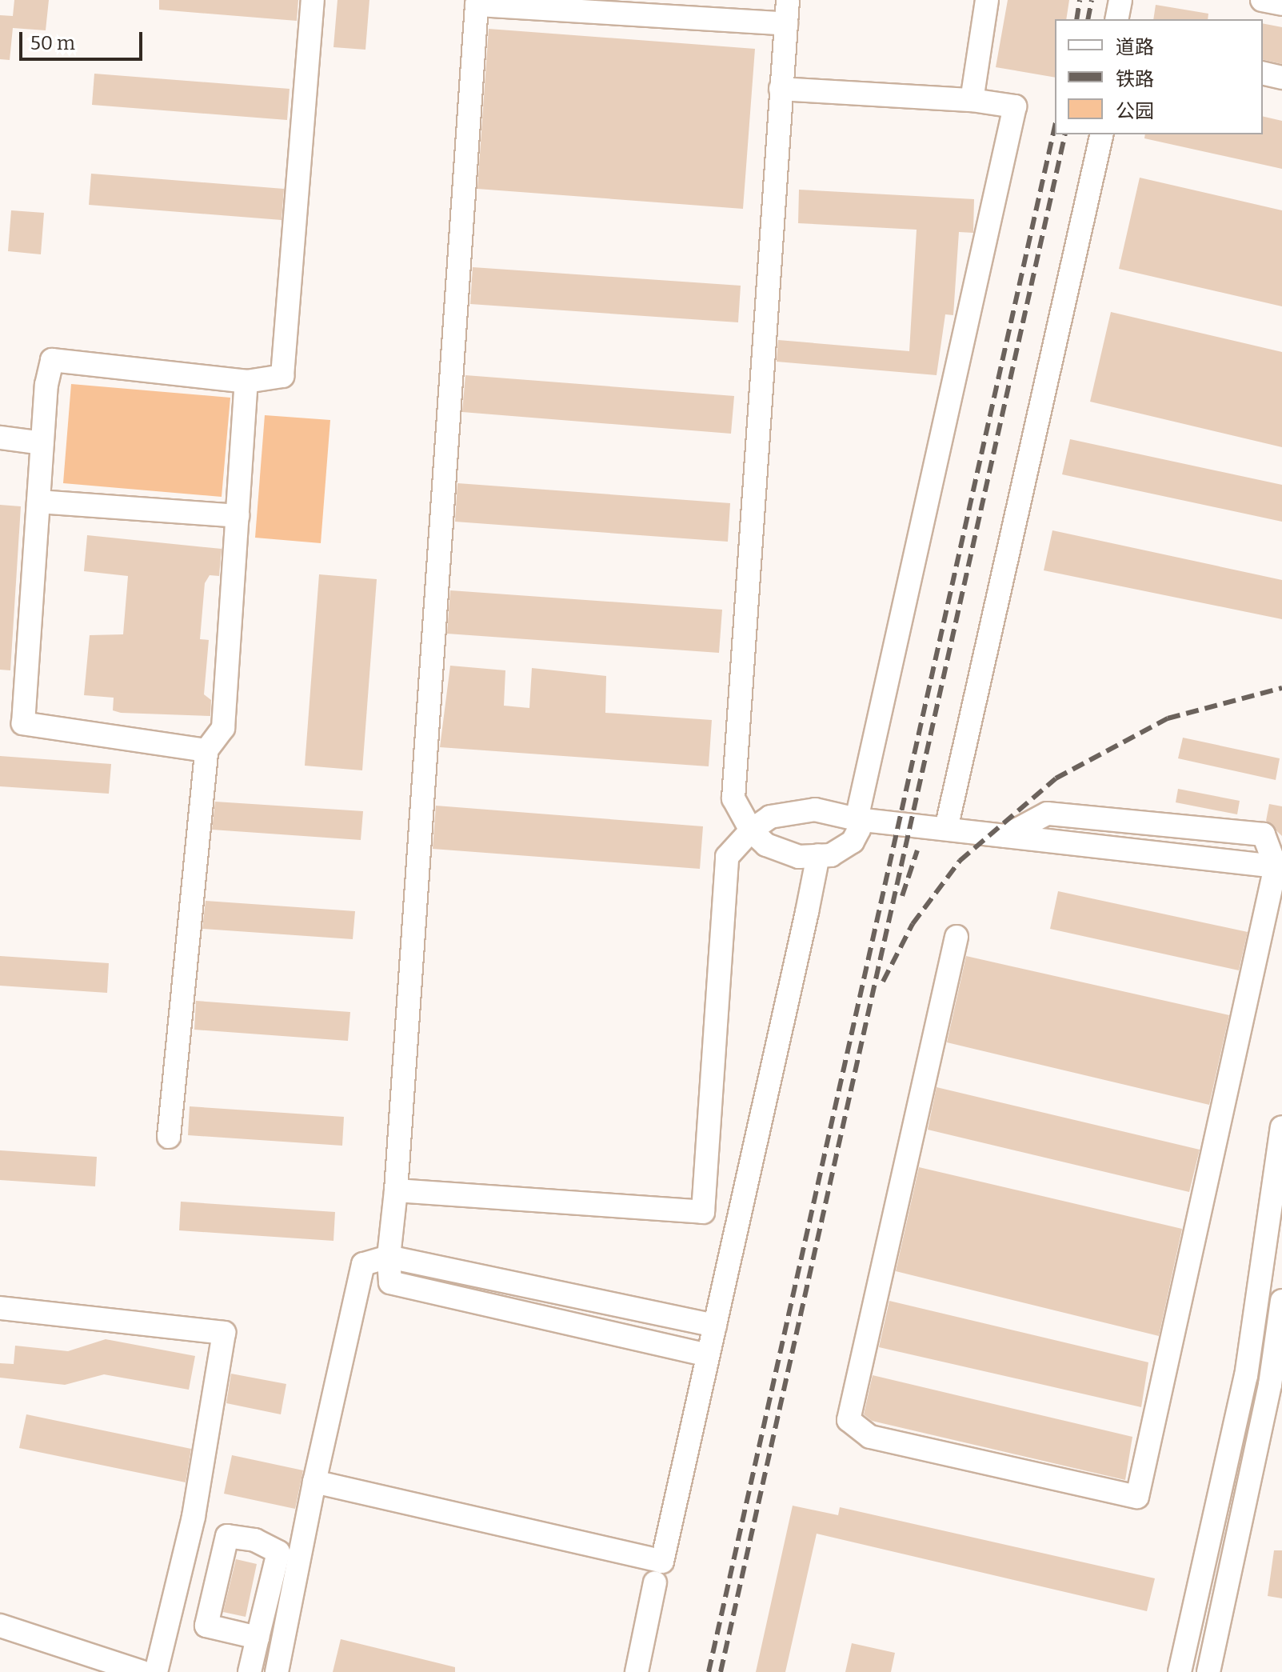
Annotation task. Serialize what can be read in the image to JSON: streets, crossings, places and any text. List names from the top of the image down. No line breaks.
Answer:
{"legend":["道路","铁路","公园"],"scale_bar":"50 m"}
